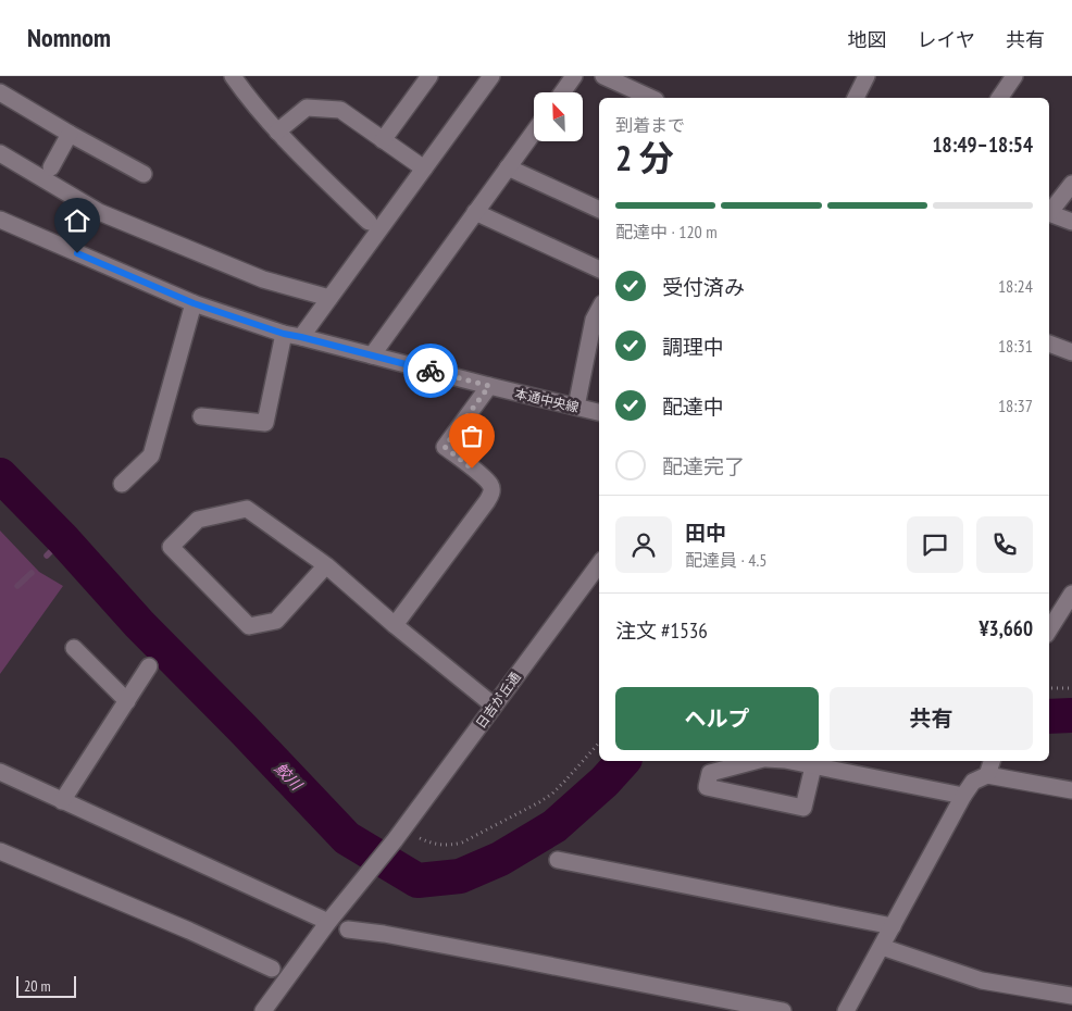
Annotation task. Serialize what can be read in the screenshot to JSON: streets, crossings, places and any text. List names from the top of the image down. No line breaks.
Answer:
{"streets":{"street":["本通中央線","日吉が丘通"]},"water":["鮫川"],"scale_bar":"20 m","north":"top left","page":{"header":"Nomnom","nav":["地図","レイヤ","共有"],"heading":["2 分","到着まで","18:49–18:54"],"panel":["田中","配達員 · 4.5","注文 #1536","¥3,660"],"bar":"配達中 · 120 m","list":[["受付済み","18:24"],["調理中","18:31"],["配達中","18:37"],"配達完了"],"buttons":["ヘルプ","共有"],"scale":"20 m"}}
